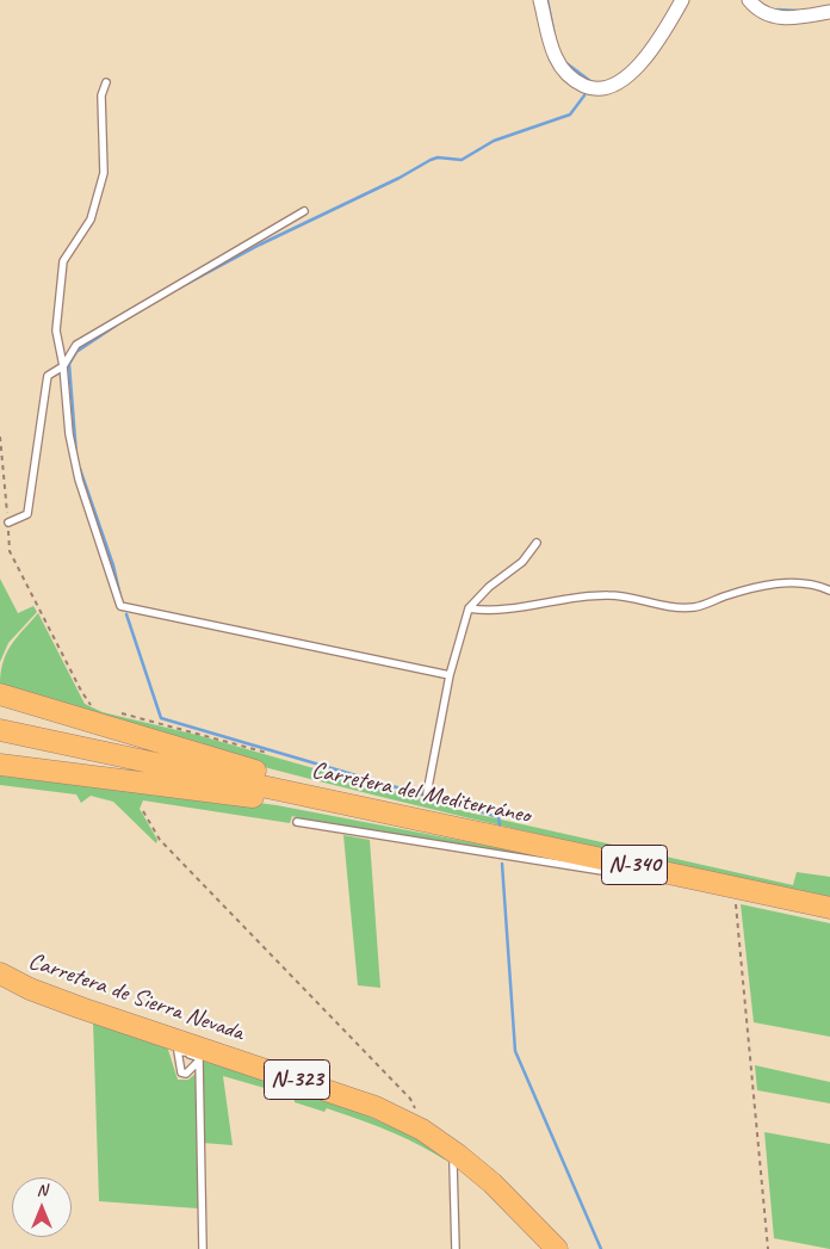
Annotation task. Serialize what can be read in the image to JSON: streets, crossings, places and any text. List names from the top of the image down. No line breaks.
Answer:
{"streets":{"highway":["Carretera del Mediterráneo","N-340","Carretera de Sierra Nevada","N-323"]},"north":"top"}
